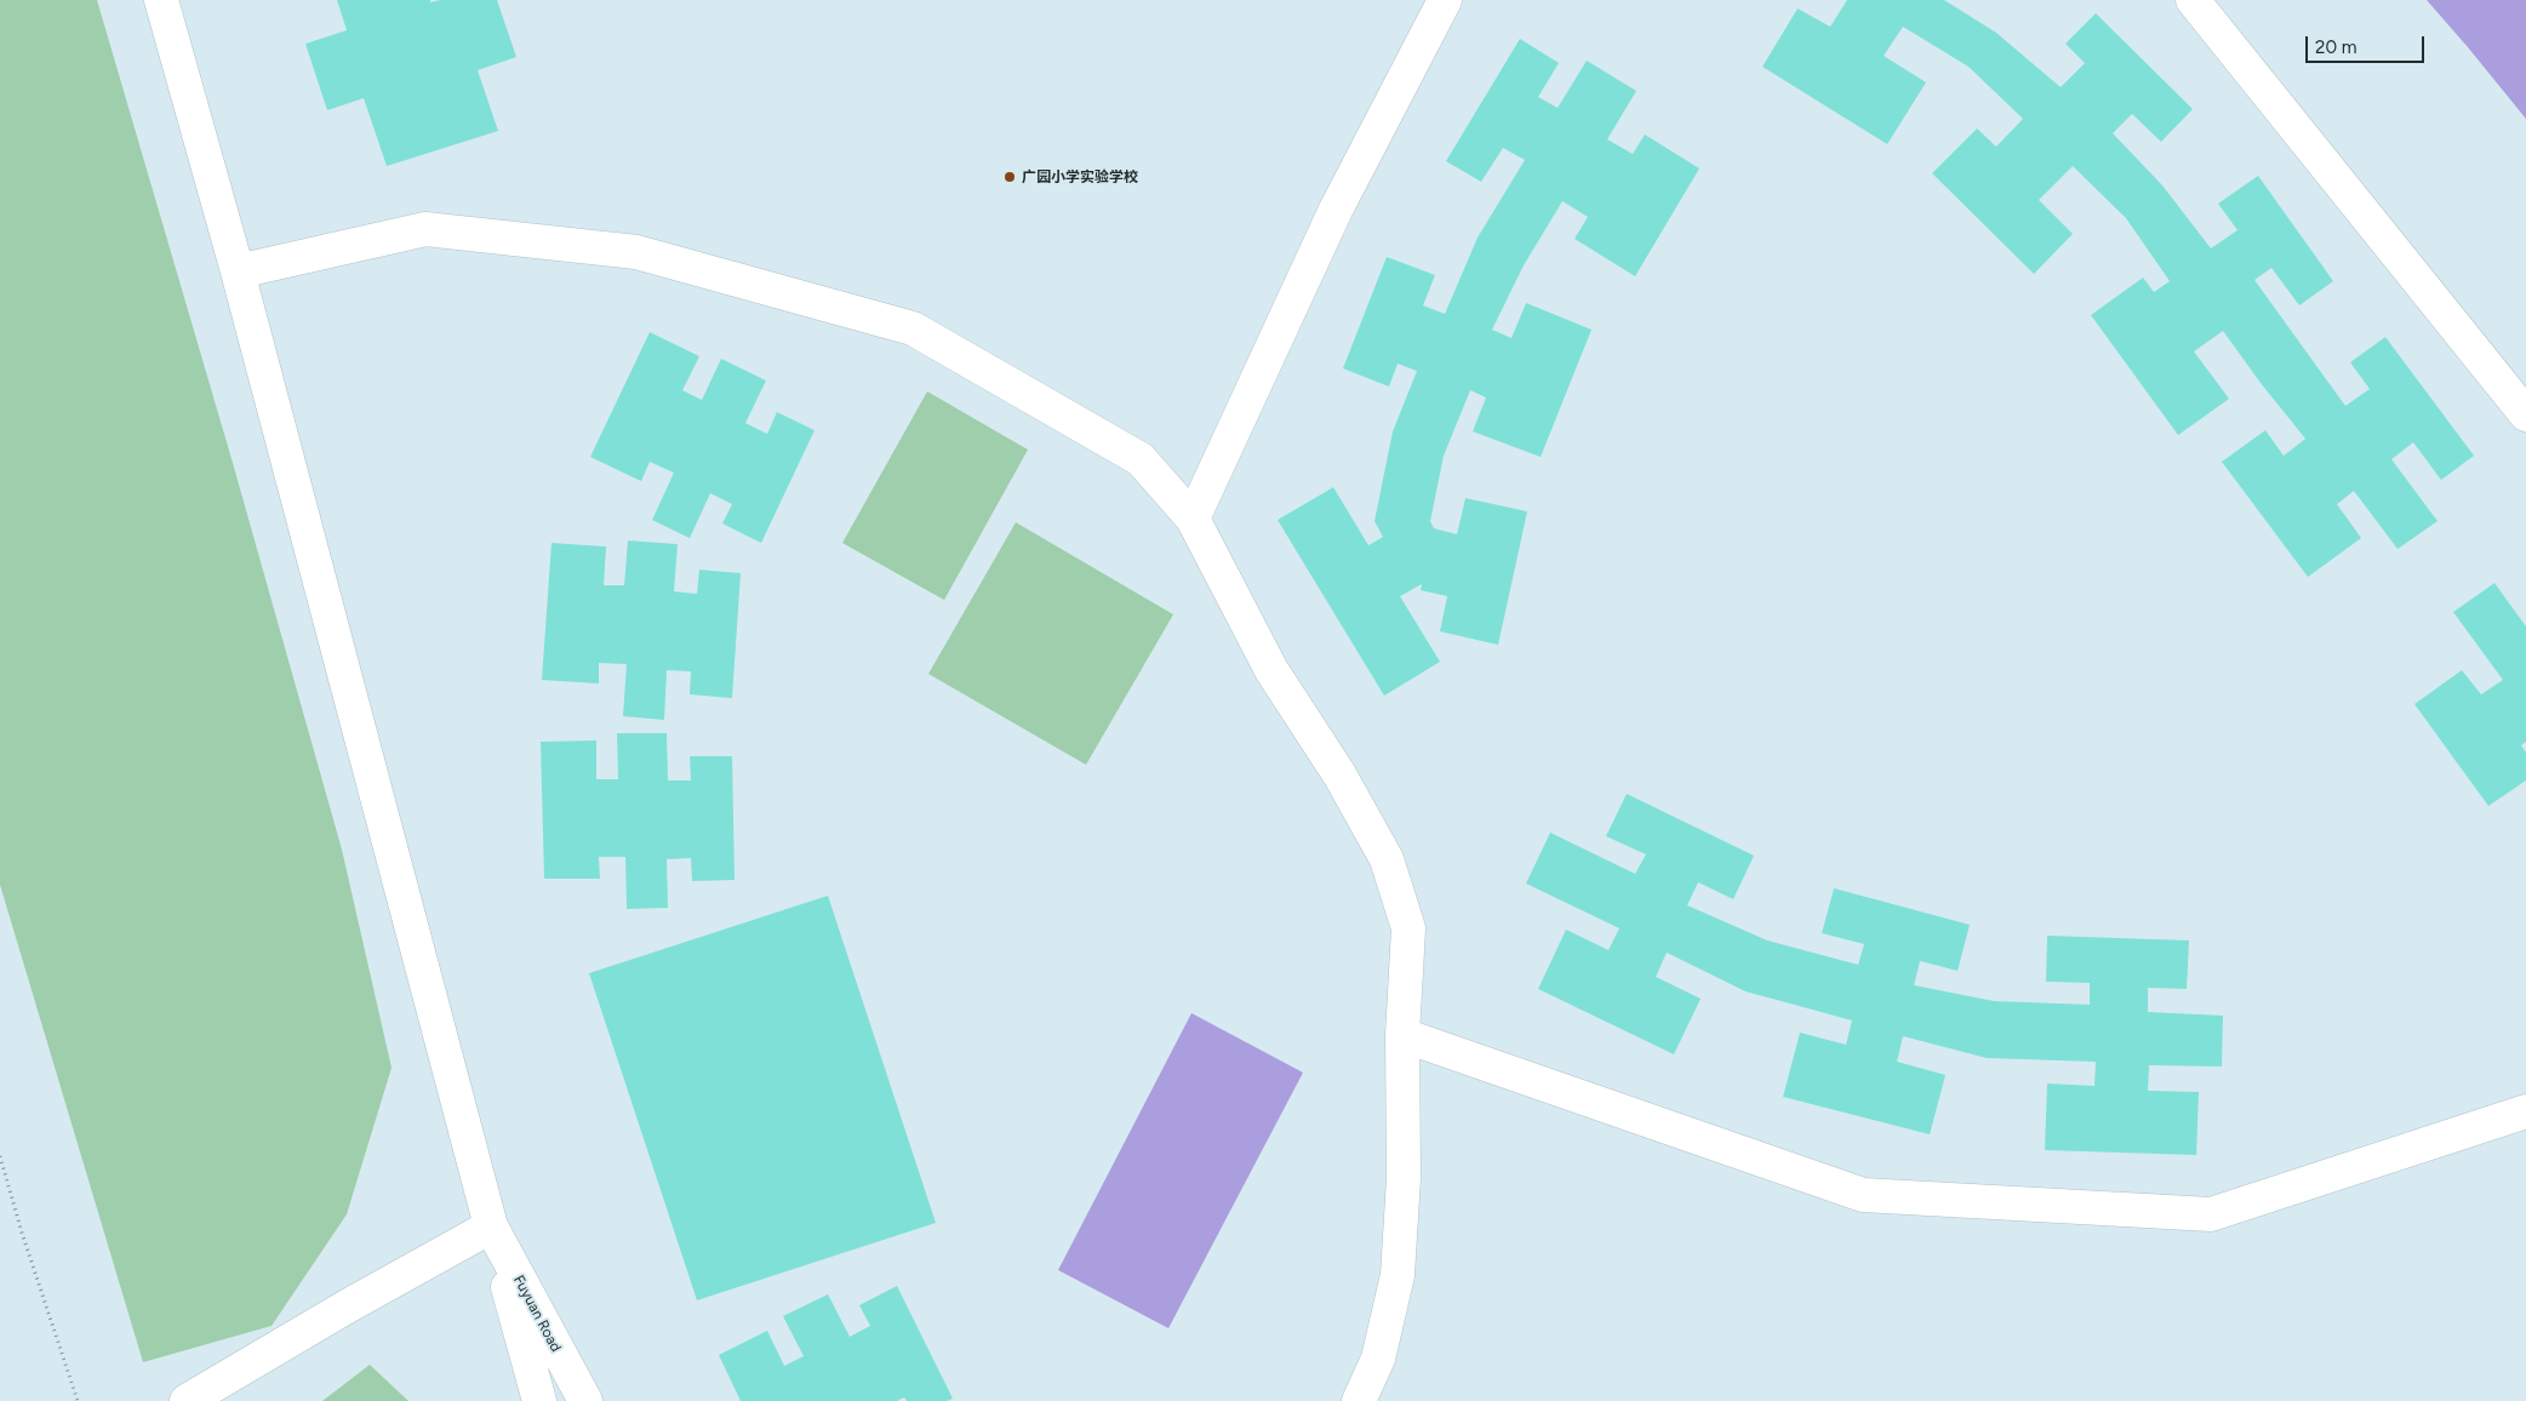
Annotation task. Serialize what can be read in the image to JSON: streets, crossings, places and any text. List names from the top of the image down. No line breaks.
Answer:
{"streets":{"street":["Fuyuan Road"]},"places":["广园小学实验学校"],"scale_bar":"20 m"}
